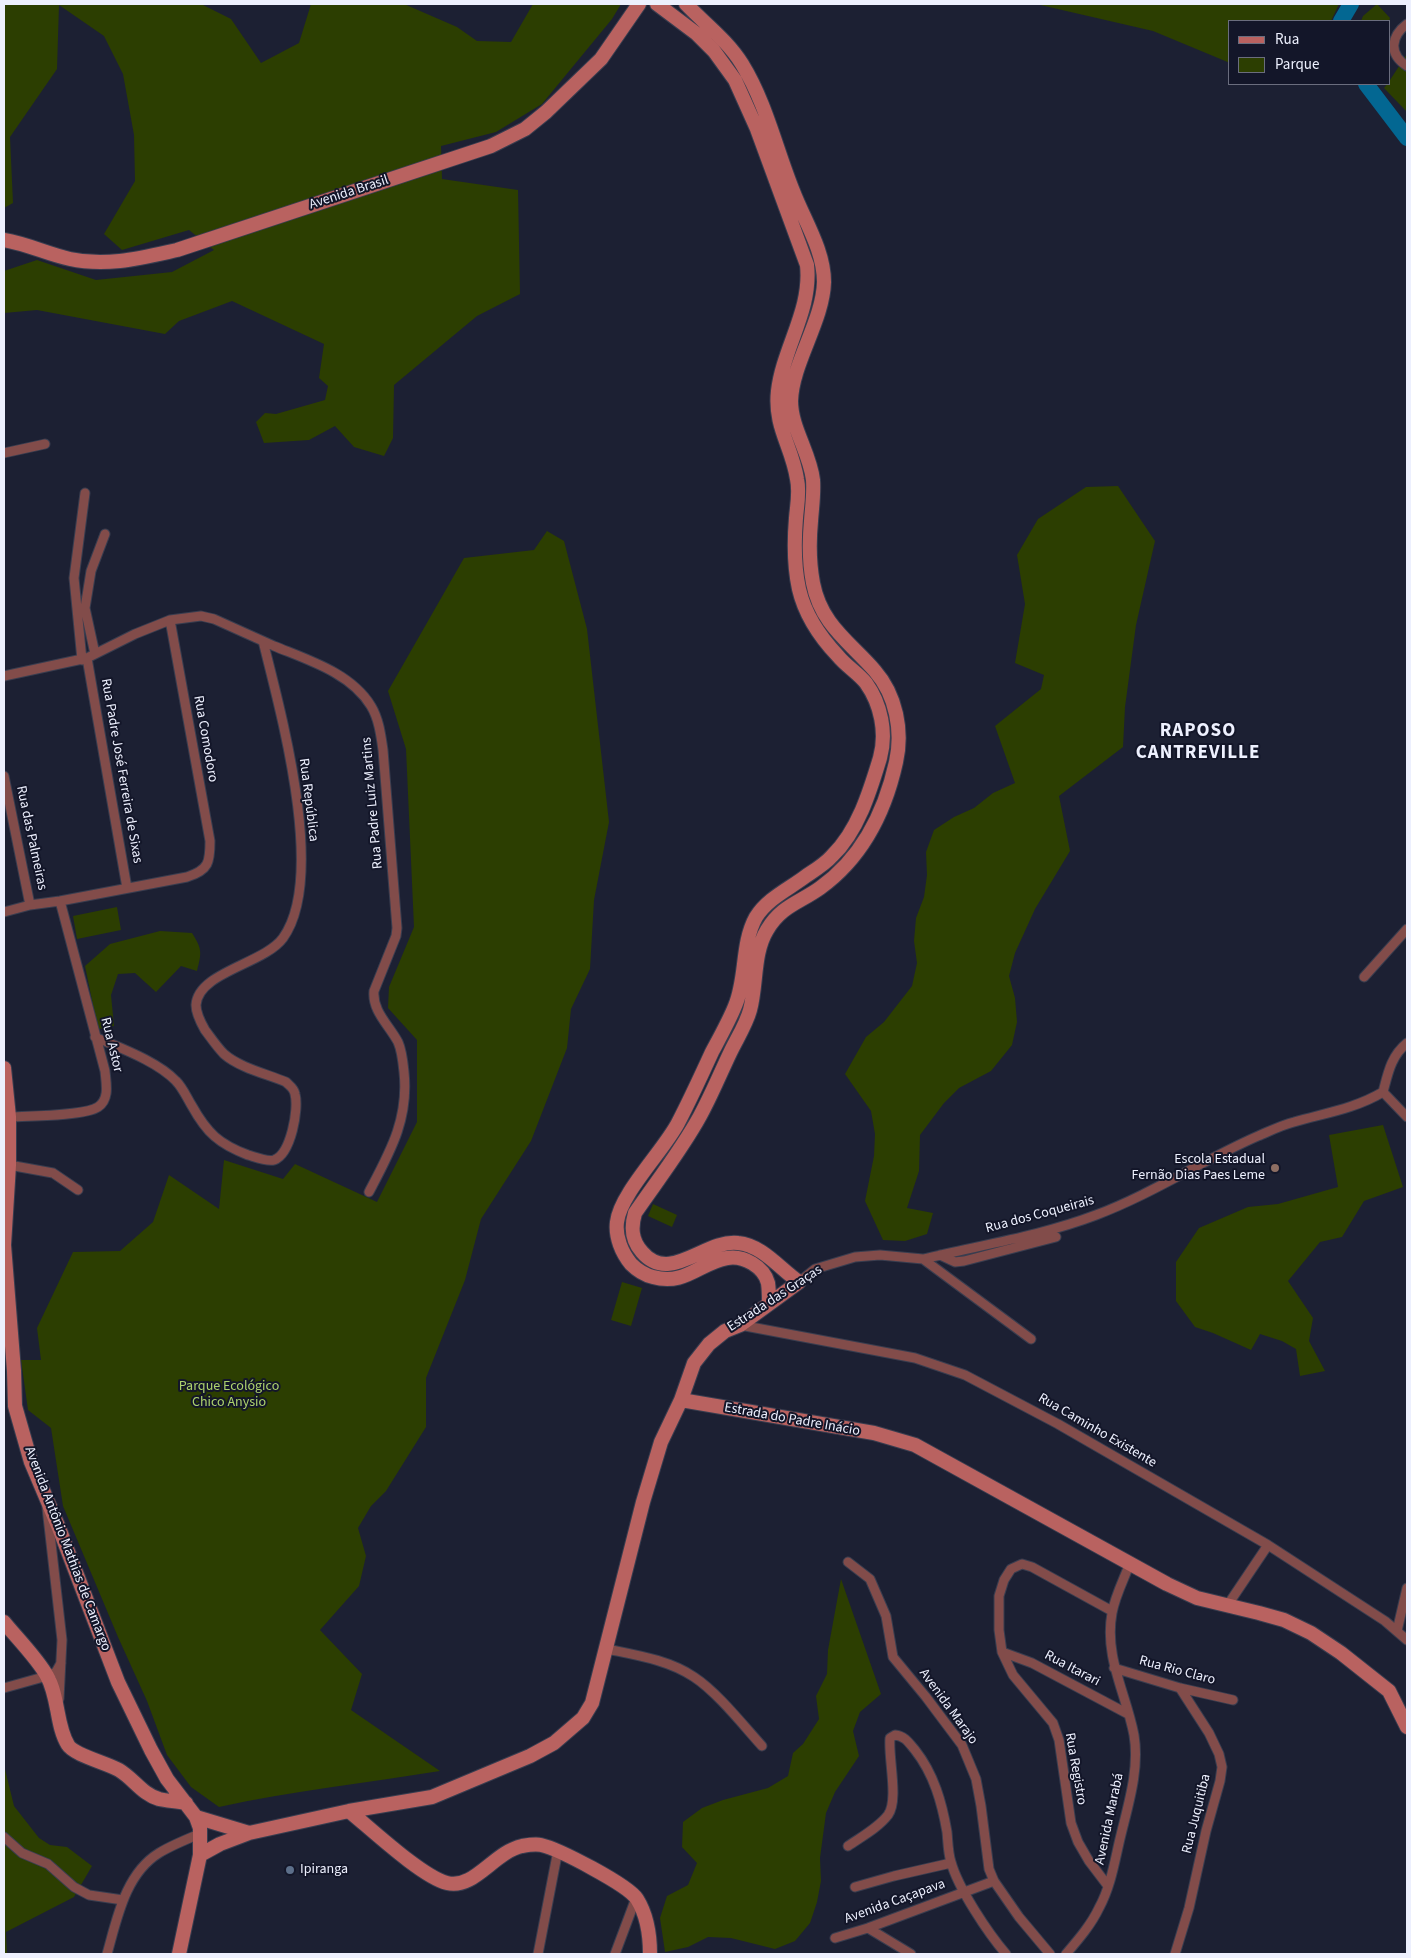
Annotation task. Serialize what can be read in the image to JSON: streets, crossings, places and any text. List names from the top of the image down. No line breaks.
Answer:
{"streets":{"street":["Avenida Brasil","Rua Comodoro","Rua Padre José Ferreira de Sixas","Rua República","Rua Padre Luiz Martins","Rua das Palmeiras","Rua Astor","Rua dos Coqueirais","Estrada das Graças","Estrada do Padre Inácio","Rua Caminho Existente","Avenida Antônio Mathias de Camargo","Rua Itarari","Rua Rio Claro","Avenida Marajo","Rua Registro","Rua Juquitiba","Avenida Marabá","Avenida Caçapava"]},"crossings":[["Rua Comodoro","Rua Padre José Ferreira de Sixas"],["Rua Comodoro","Rua Padre Luiz Martins"],["Rua Padre José Ferreira de Sixas","Rua Padre Luiz Martins"],["Rua República","Rua Padre Luiz Martins"],["Rua República","Rua Astor"],["Rua Astor","Avenida Antônio Mathias de Camargo"],["Rua dos Coqueirais","Estrada das Graças"],["Estrada das Graças","Estrada do Padre Inácio"],["Estrada das Graças","Rua Caminho Existente"],["Estrada do Padre Inácio","Avenida Marabá"],["Rua Itarari","Rua Registro"],["Rua Itarari","Avenida Marabá"],["Rua Rio Claro","Rua Juquitiba"],["Rua Rio Claro","Avenida Marabá"],["Avenida Marajo","Avenida Caçapava"],["Rua Registro","Avenida Marabá"]],"districts":["RAPOSO CANTREVILLE"],"parks":["Parque Ecológico Chico Anysio"],"places":["Escola Estadual Fernão Dias Paes Leme","Ipiranga"],"legend":["Rua","Parque"]}
